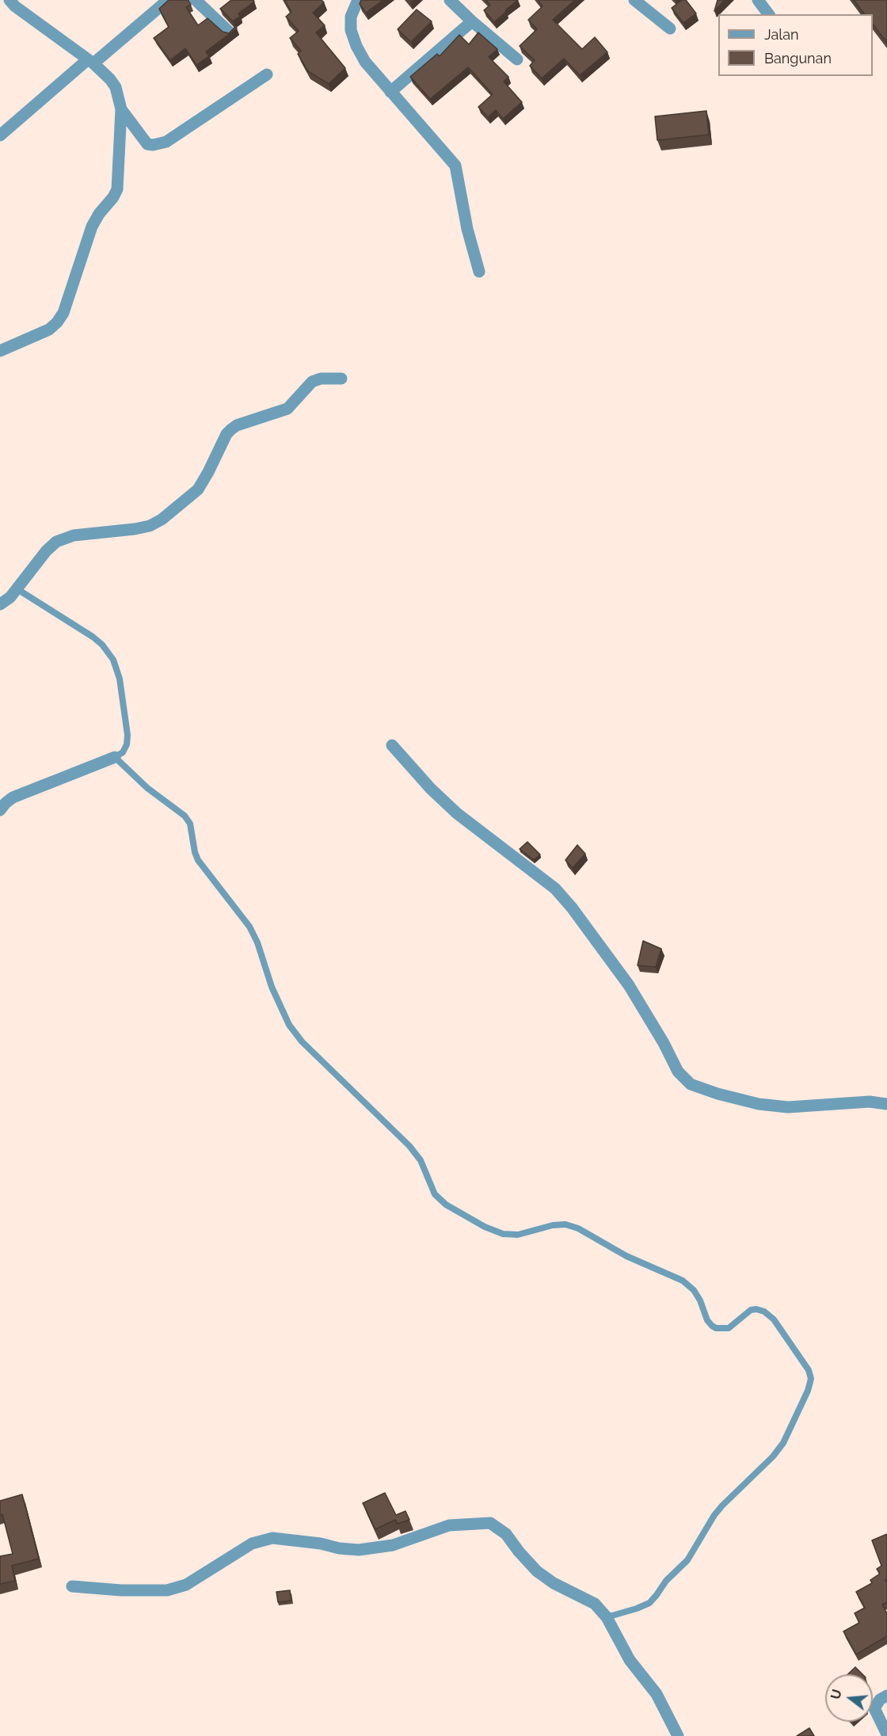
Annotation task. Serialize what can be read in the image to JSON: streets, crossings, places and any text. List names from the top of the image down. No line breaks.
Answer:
{"legend":["Jalan","Bangunan"],"north":"left"}
